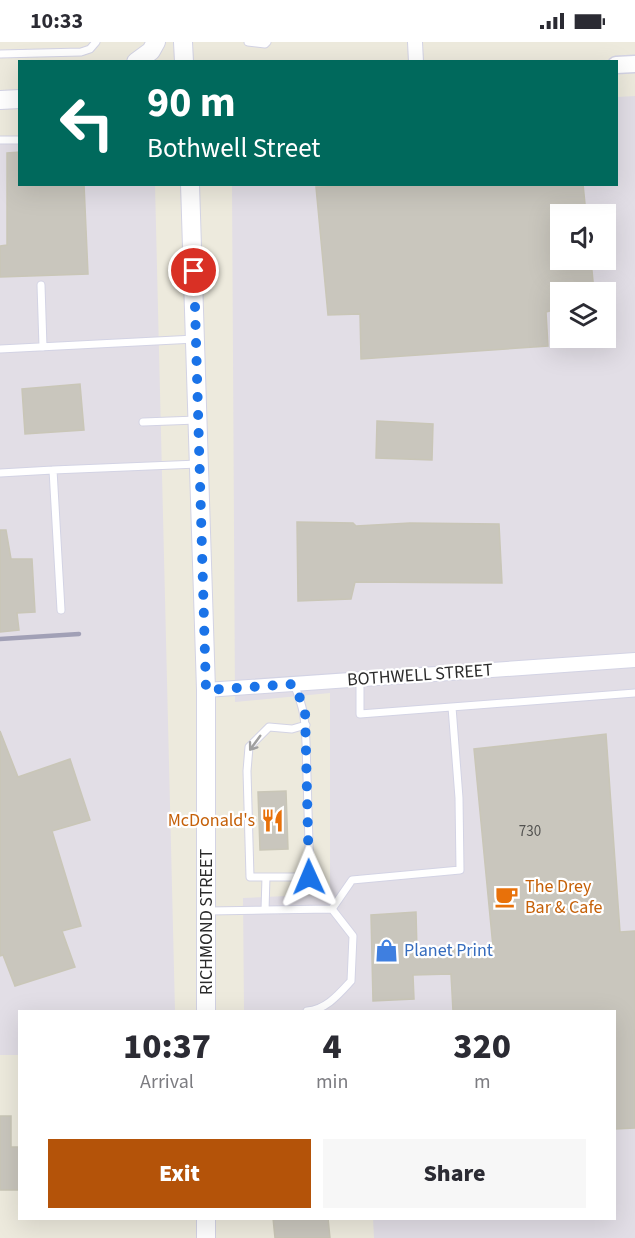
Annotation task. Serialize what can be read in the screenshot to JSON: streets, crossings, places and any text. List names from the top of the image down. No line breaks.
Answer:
{"streets":{"main road":["RICHMOND STREET"],"street":["BOTHWELL STREET"]},"crossings":[["BOTHWELL STREET","RICHMOND STREET"]],"places":{"restaurant":["McDonald's"],"cafe":["The Drey Bar & Cafe"],"shop":["Planet Print"]},"house_numbers":["730"],"page":{"status":"10:33","turn":["90 m","Bothwell Street"],"eta":["10:37","Arrival","4","min","320","m"],"buttons":["Exit","Share"]}}
